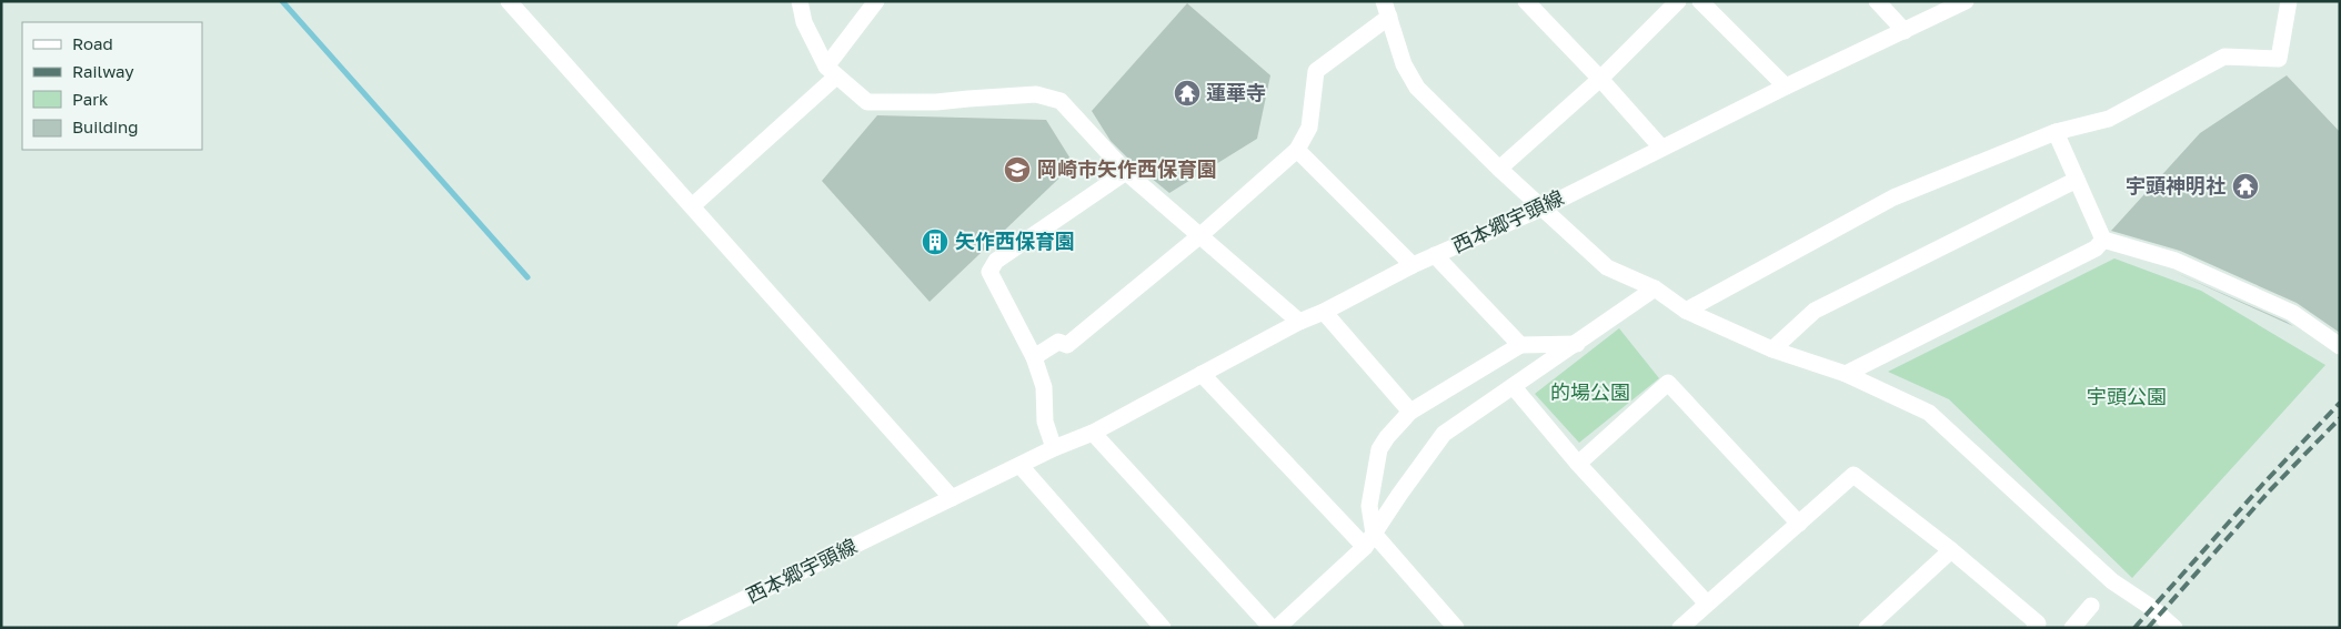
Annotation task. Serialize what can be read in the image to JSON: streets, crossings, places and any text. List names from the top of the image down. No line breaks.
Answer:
{"streets":{"street":["西本郷宇頭線"]},"parks":["的場公園","宇頭公園"],"places":{"temple":["蓮華寺","宇頭神明社"],"school or university":["岡崎市矢作西保育園"],"building":["矢作西保育園"]},"legend":["Road","Railway","Park","Building"]}
